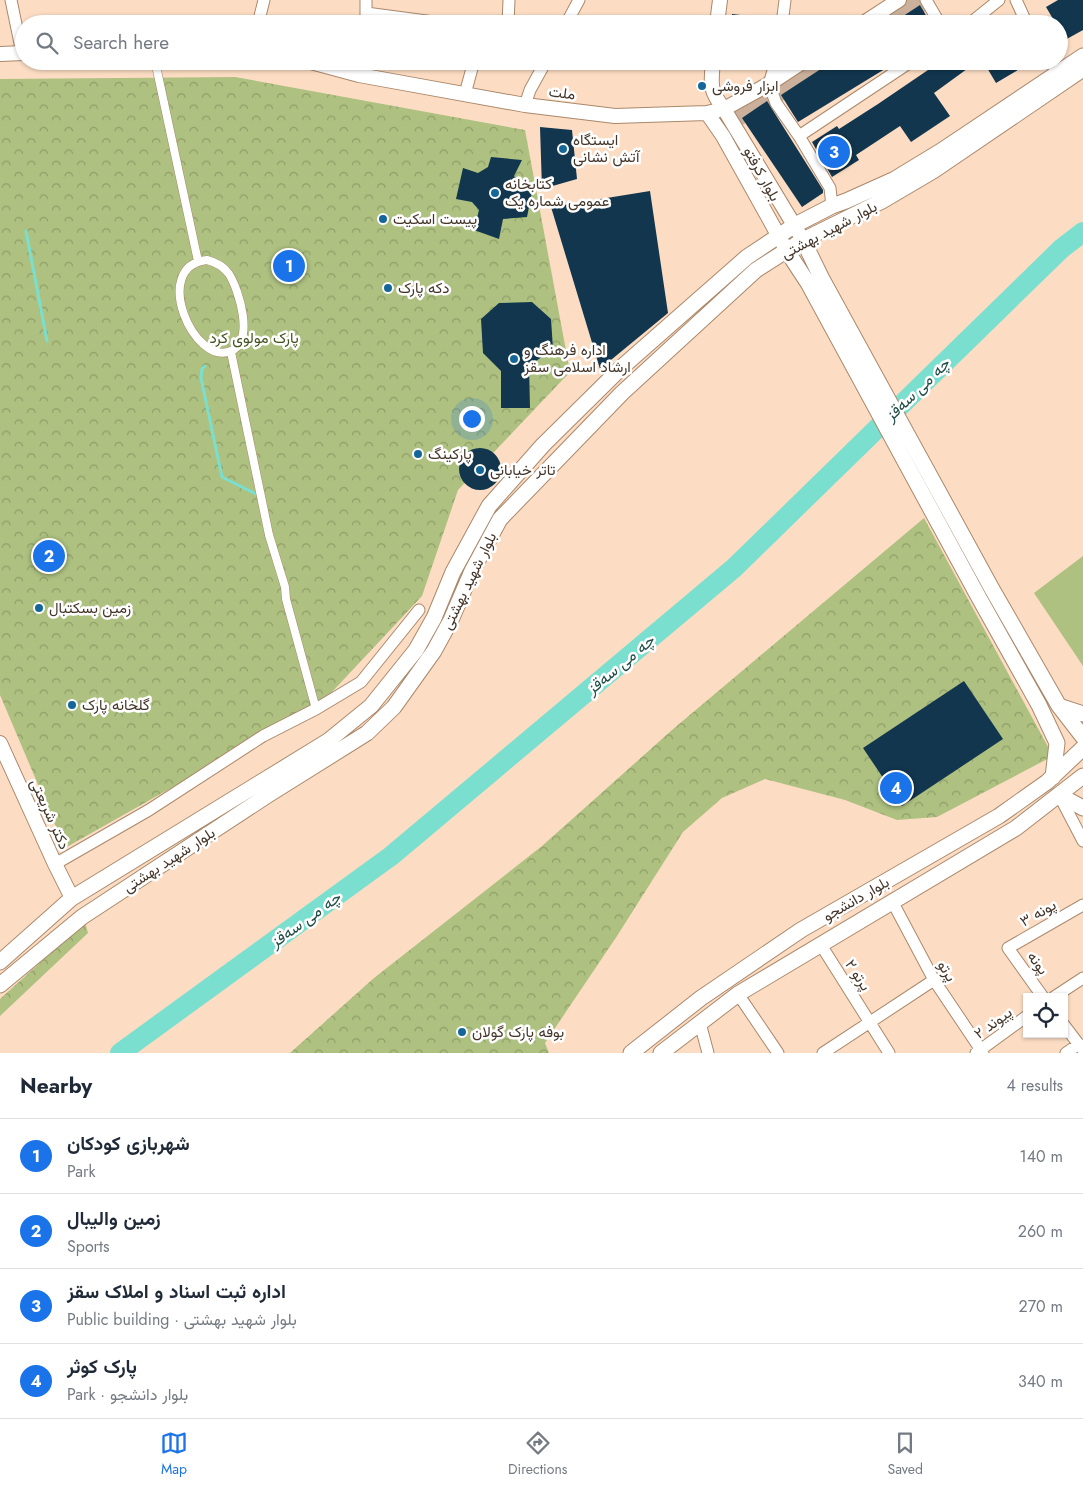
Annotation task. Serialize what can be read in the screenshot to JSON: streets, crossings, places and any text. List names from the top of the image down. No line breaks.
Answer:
{"streets":{"main road":["بلوار شهید بهشتی","بلوار دانشجو"],"street":["ملت","بلوار کرفتو","دکتر شریعتی","پونه ۳","پونه","پرتو","پرتو ۲","پیوند ۲"]},"crossings":[["ملت","بلوار کرفتو"],["بلوار کرفتو","بلوار شهید بهشتی"],["بلوار شهید بهشتی","دکتر شریعتی"],["بلوار دانشجو","پرتو"],["بلوار دانشجو","پرتو ۲"],["پونه ۳","پونه"],["پرتو","پیوند ۲"]],"water":["چە می سەقز"],"parks":["پارک مولوی کرد"],"places":["ابزار فروشی","ایستگاه آتش نشانی","کتابخانه عمومی شماره یک","پیست اسکیت","دکه پارک","اداره فرهنگ و ارشاد اسلامی سقز","پارکینگ","تاتر خیابانی","زمین بسکتبال","گلخانه پارک","بوفه پارک گولان"],"page":{"search":"Search here","pins":["3","1","2","4"],"heading":["Nearby","4 results"],"list":[{"mark":"1","name":"شهربازی کودکان","note":"Park","value":"140 m"},{"mark":"2","name":"زمین والیبال","note":"Sports","value":"260 m"},{"mark":"3","name":"اداره ثبت اسناد و املاک سقز","note":"Public building · بلوار شهید بهشتی","value":"270 m"},{"mark":"4","name":"پارک کوثر","note":"Park · بلوار دانشجو","value":"340 m"}],"nav":["Map","Directions","Saved"]}}
